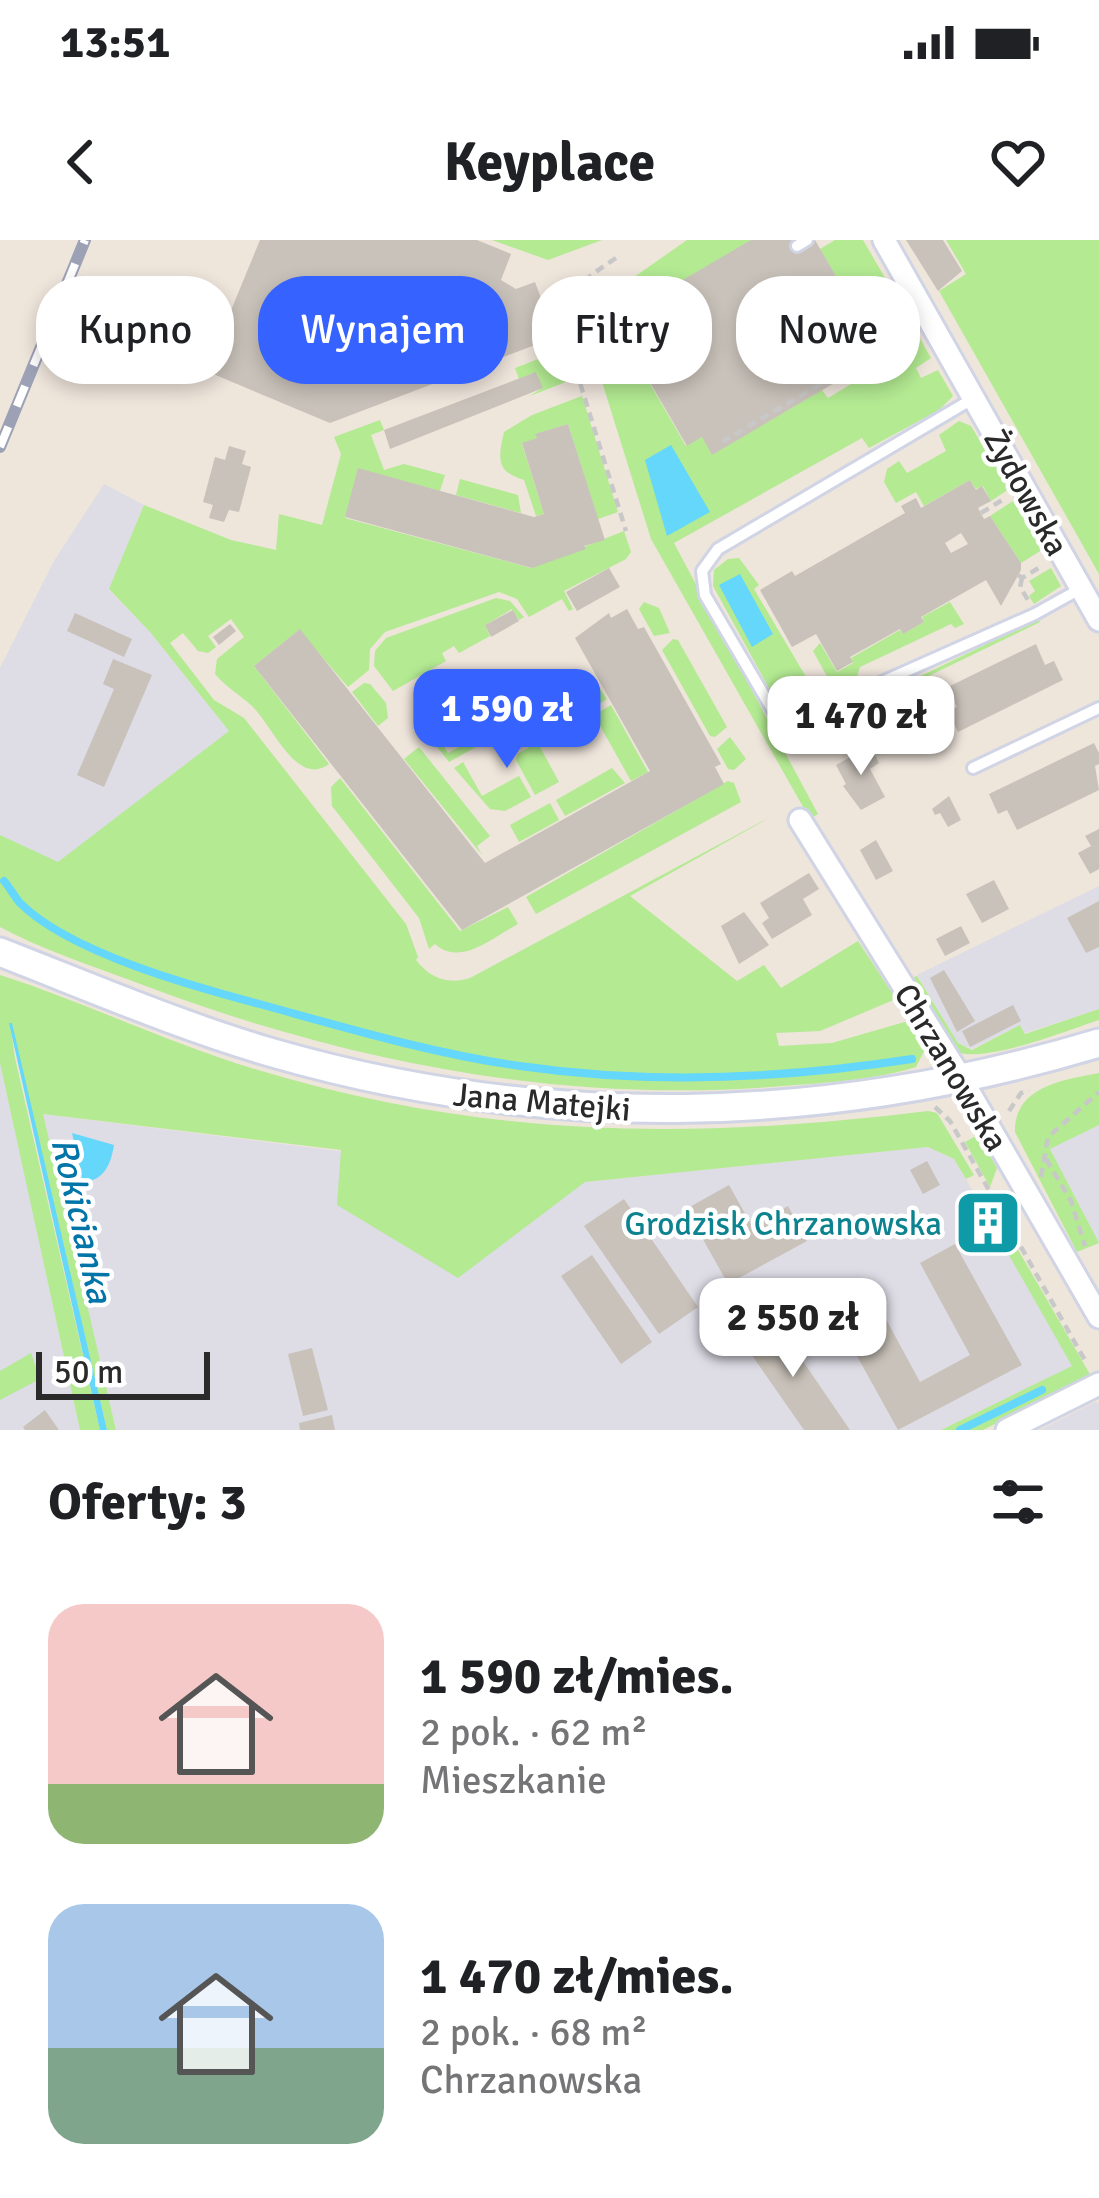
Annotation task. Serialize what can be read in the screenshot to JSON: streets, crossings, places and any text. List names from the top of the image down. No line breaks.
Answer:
{"streets":{"street":["Żydowska","Chrzanowska","Jana Matejki"]},"crossings":[["Chrzanowska","Jana Matejki"]],"water":["Rokicianka"],"places":{"building":["Grodzisk Chrzanowska"]},"scale_bar":"50 m","page":{"status":"13:51","header":"Keyplace","chip":["Kupno","Wynajem","Filtry","Nowe"],"price":["1 590 zł","1 470 zł","2 550 zł"],"scale":"50 m","heading":"Oferty: 3","list":[{"name":"1 590 zł/mies.","note":"2 pok. · 62 m² · Mieszkanie"},{"name":"1 470 zł/mies.","note":"2 pok. · 68 m² · Chrzanowska"}]}}
